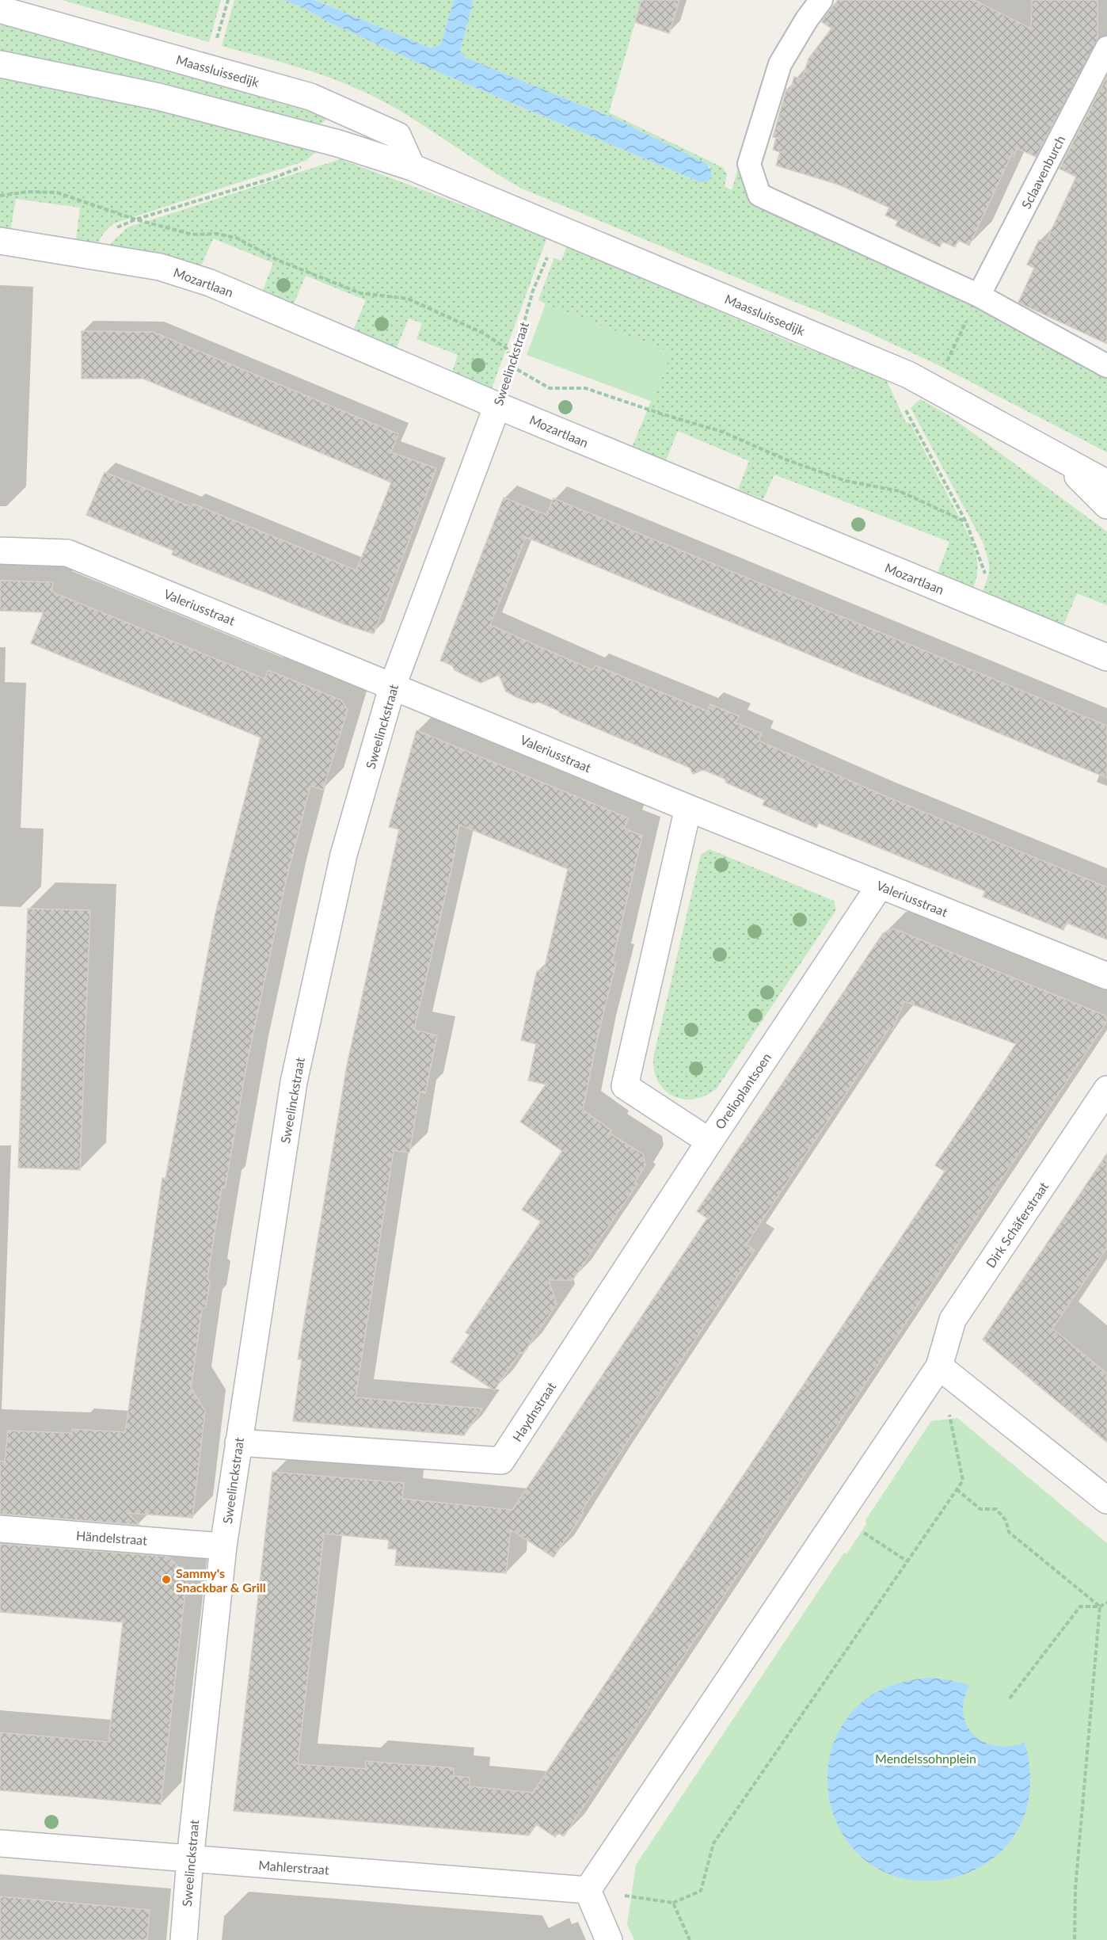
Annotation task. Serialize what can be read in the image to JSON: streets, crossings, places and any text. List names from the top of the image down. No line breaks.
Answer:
{"streets":{"street":["Maassluissedijk","Sclaavenburch","Mozartlaan","Sweelinckstraat","Valeriusstraat","Orelioplantsoen","Dirk Schäferstraat","Haydnstraat","Händelstraat","Mahlerstraat"]},"crossings":[["Mozartlaan","Sweelinckstraat"],["Sweelinckstraat","Valeriusstraat"],["Sweelinckstraat","Haydnstraat"],["Sweelinckstraat","Händelstraat"],["Sweelinckstraat","Mahlerstraat"],["Valeriusstraat","Orelioplantsoen"],["Orelioplantsoen","Haydnstraat"]],"parks":["Mendelssohnplein"],"places":["Sammy's Snackbar & Grill"]}
